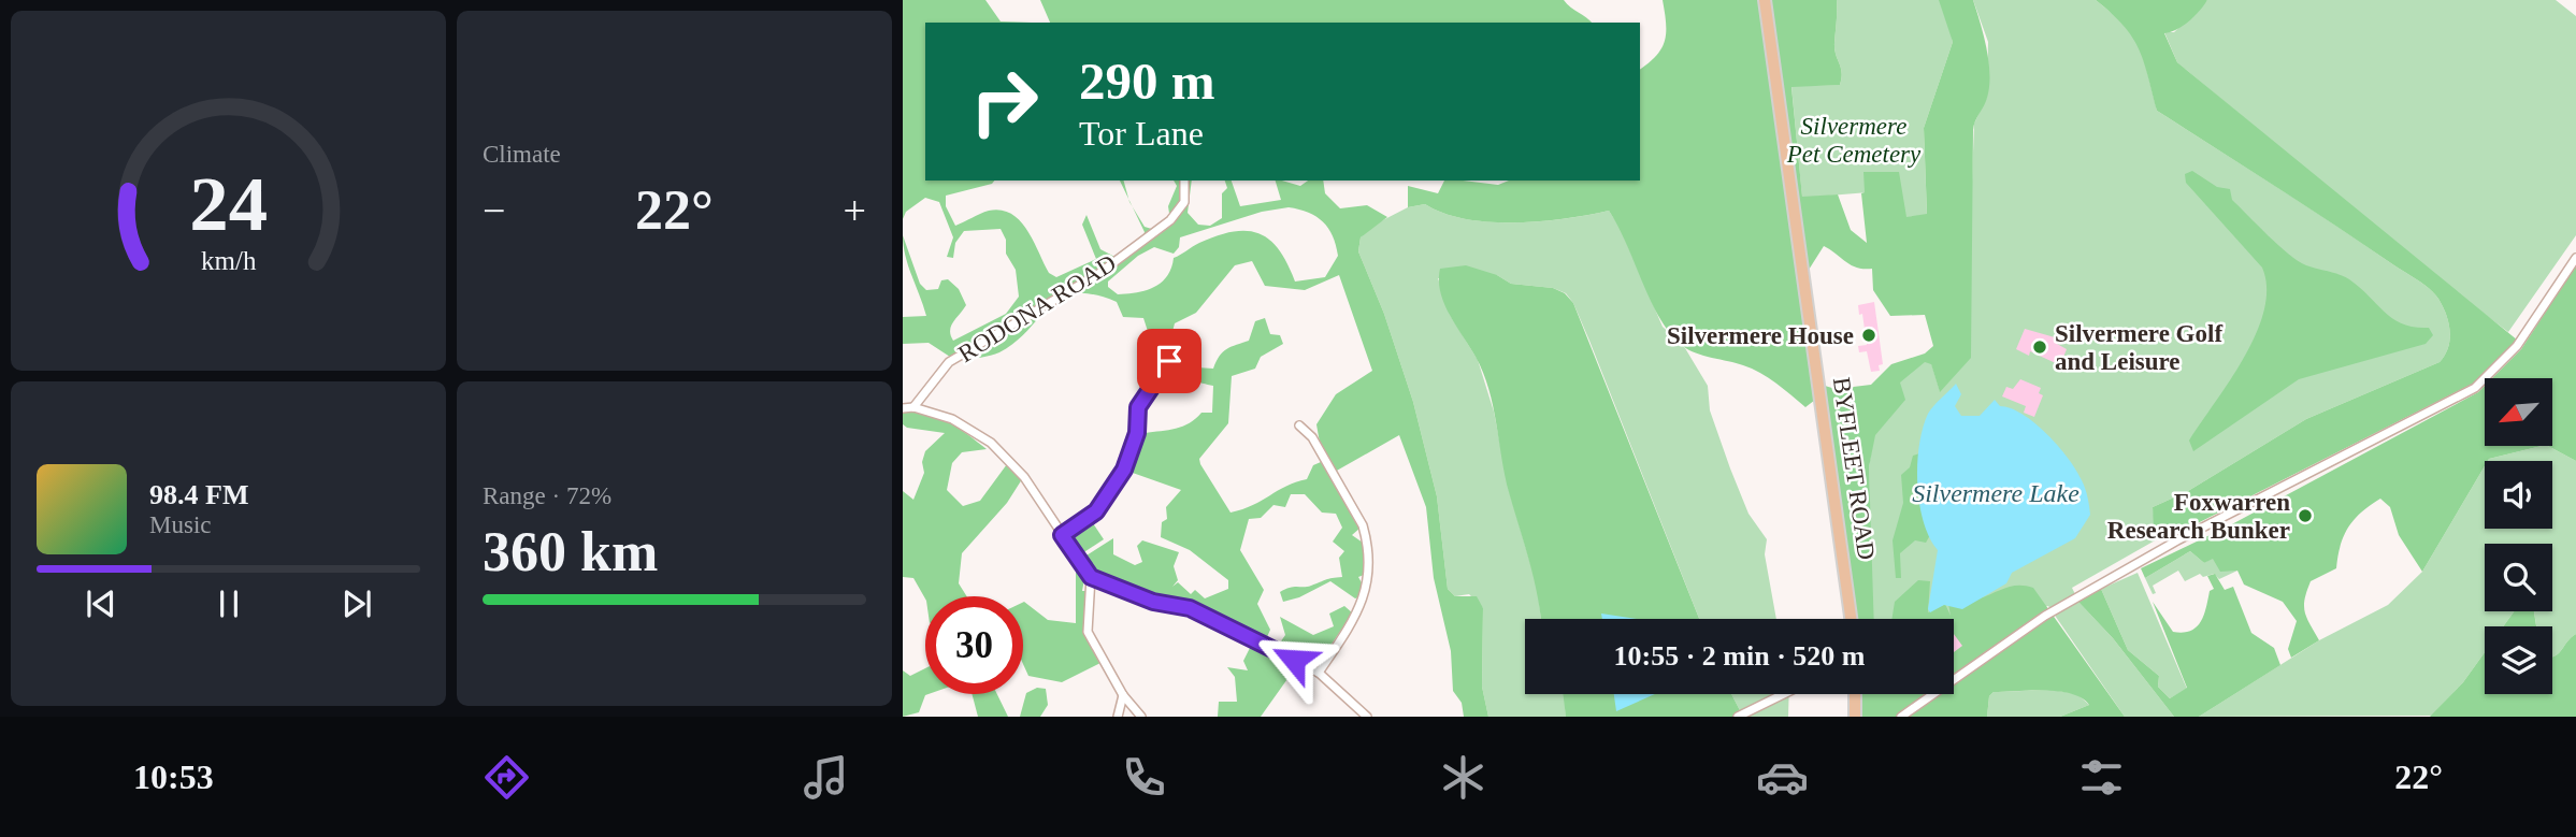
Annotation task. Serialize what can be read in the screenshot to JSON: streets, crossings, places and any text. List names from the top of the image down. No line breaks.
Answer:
{"streets":{"main road":["BYFLEET ROAD"],"street":["RODONA ROAD"]},"water":["Silvermere Lake"],"parks":["Silvermere Pet Cemetery"],"places":["Silvermere House","Silvermere Golf and Leisure","Foxwarren Research Bunker"],"north":"bottom left","page":{"tile":["Climate",["Range · 72%","360 km"]],"turn":["290 m","Tor Lane"],"heat":["−","22°","+"],"song":["98.4 FM","Music"],"limit":"30","trip":"10:55 · 2 min · 520 m","tabs":["10:53","22°"],"gauge":["24","km/h"]}}
